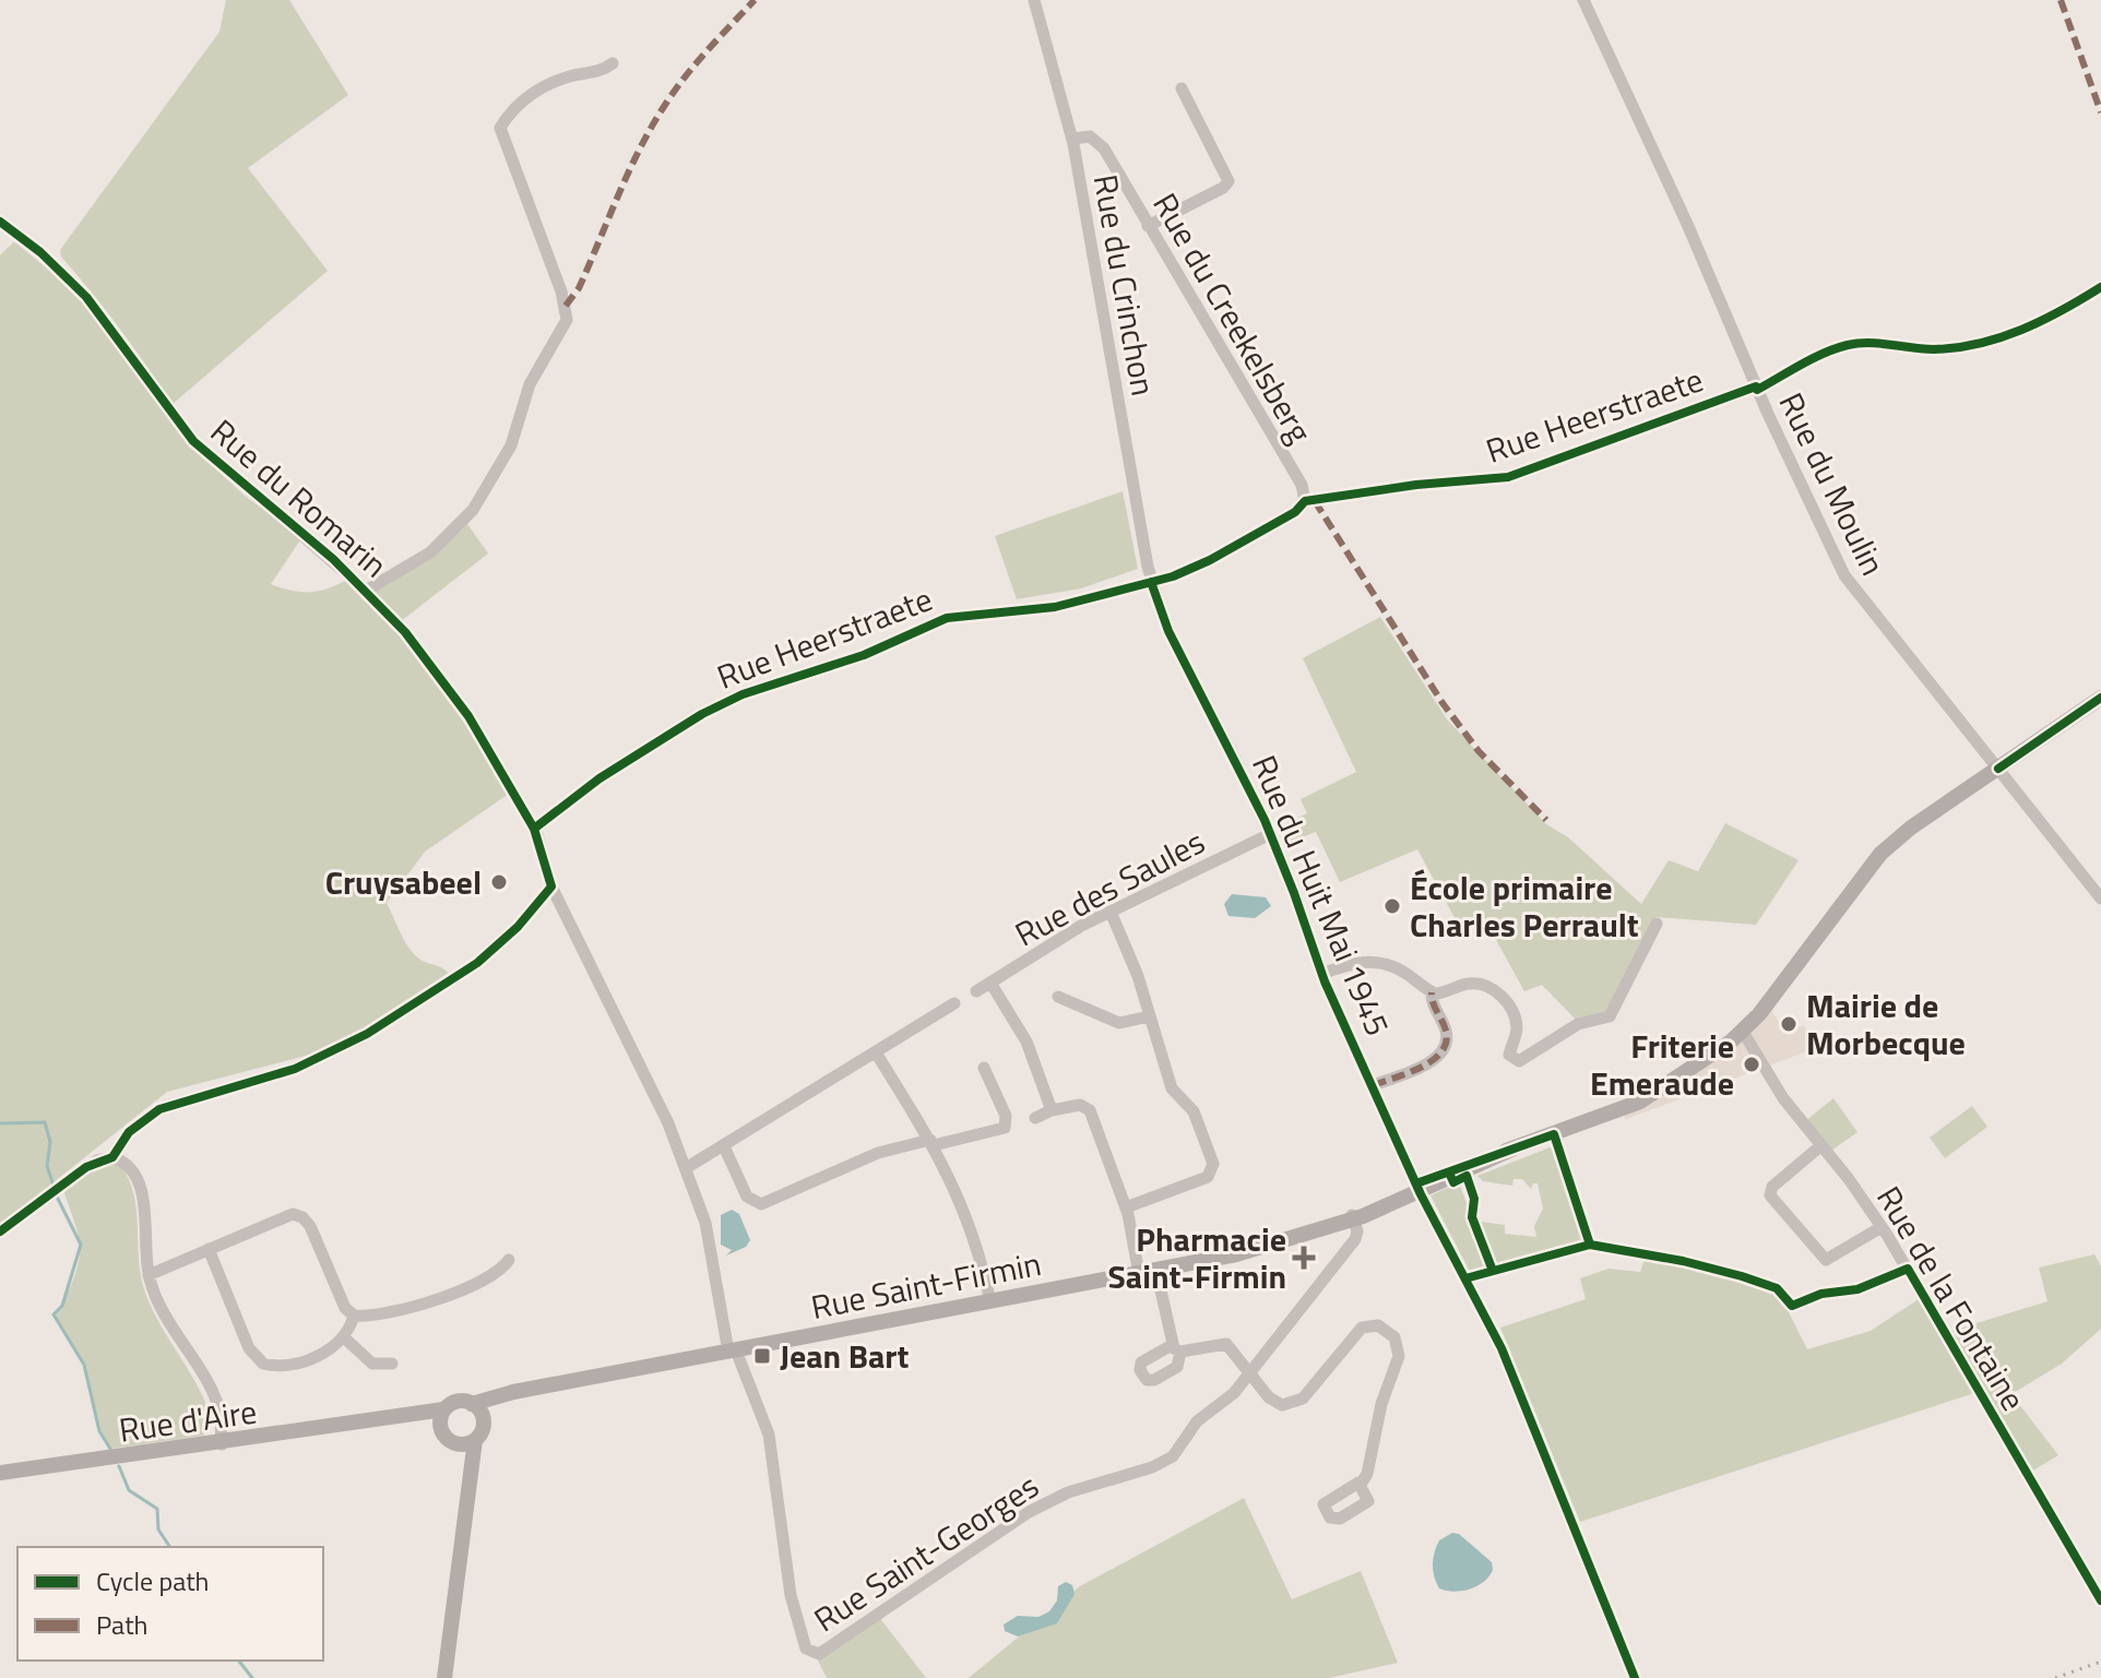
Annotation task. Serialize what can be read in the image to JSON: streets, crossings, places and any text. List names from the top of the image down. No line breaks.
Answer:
{"streets":{"main road":["Rue Saint-Firmin","Rue d'Aire"],"street":["Rue du Crinchon","Rue du Creekelsberg","Rue Heerstraete","Rue du Moulin","Rue du Romarin","Rue des Saules","Rue du Huit Mai 1945","Rue de la Fontaine","Rue Saint-Georges"]},"crossings":[["Rue du Crinchon","Rue du Creekelsberg"],["Rue du Crinchon","Rue Heerstraete"],["Rue du Crinchon","Rue du Huit Mai 1945"],["Rue du Creekelsberg","Rue Heerstraete"],["Rue Heerstraete","Rue du Moulin"],["Rue Heerstraete","Rue du Romarin"],["Rue Heerstraete","Rue du Huit Mai 1945"],["Rue du Moulin","Rue Saint-Firmin"],["Rue du Romarin","Rue Saint-Firmin"],["Rue du Romarin","Rue Saint-Georges"],["Rue des Saules","Rue du Huit Mai 1945"],["Rue du Huit Mai 1945","Rue Saint-Firmin"],["Rue Saint-Firmin","Rue de la Fontaine"],["Rue Saint-Firmin","Rue d'Aire"],["Rue Saint-Firmin","Rue Saint-Georges"]],"places":{"other":["Cruysabeel","École primaire Charles Perrault","Mairie de Morbecque","Friterie Emeraude"],"health":["Pharmacie Saint-Firmin"],"transit":["Jean Bart"]},"legend":["Cycle path","Path"]}
